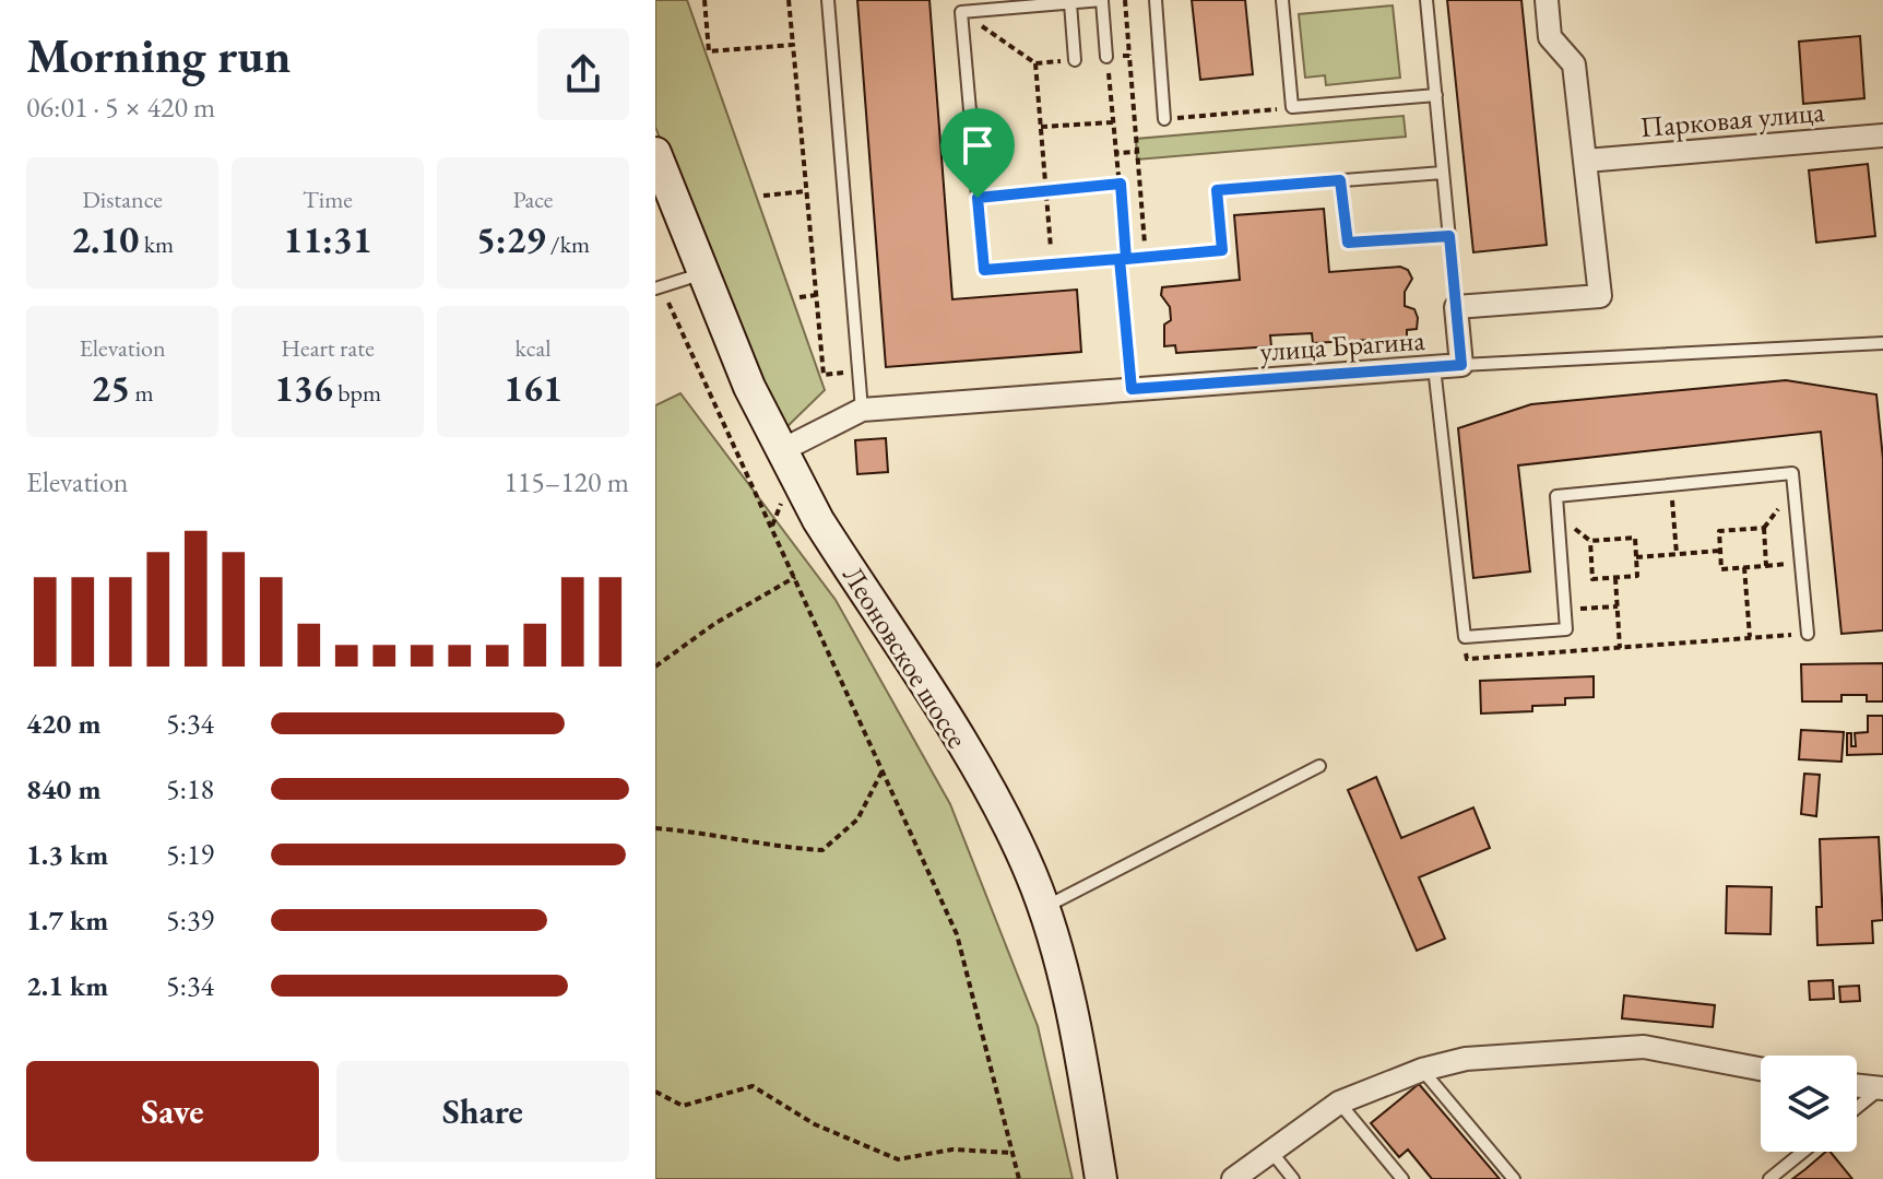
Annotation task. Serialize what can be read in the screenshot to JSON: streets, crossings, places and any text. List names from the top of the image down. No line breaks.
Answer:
{"streets":{"main road":["Леоновское шоссе"],"street":["Парковая улица","улица Брагина"]},"crossings":[["Парковая улица","улица Брагина"],["улица Брагина","Леоновское шоссе"]],"page":{"heading":["Morning run","06:01 · 5 × 420 m"],"stats":[["Distance","2.10 km"],["Time","11:31"],["Pace","5:29 /km"],["Elevation","25 m"],["Heart rate","136 bpm"],["kcal","161"]],"chart":["Elevation","115–120 m"],"list":[{"name":"420 m","note":"5:34"},{"name":"840 m","note":"5:18"},{"name":"1.3 km","note":"5:19"},{"name":"1.7 km","note":"5:39"},{"name":"2.1 km","note":"5:34"}],"buttons":["Save","Share"]}}
